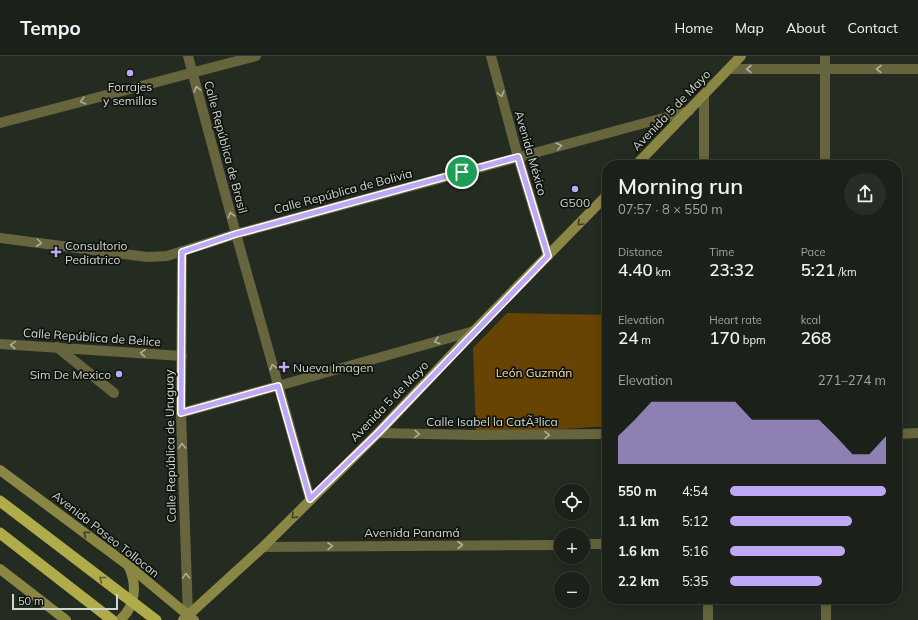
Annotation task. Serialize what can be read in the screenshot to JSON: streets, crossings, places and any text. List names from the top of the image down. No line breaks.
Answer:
{"streets":{"main road":["Avenida 5 de Mayo","Avenida Paseo Tollocan"],"street":["Calle República de Brasil","Avenida México","Calle República de Bolivia","Calle República de Belice","Calle Isabel la CatÃ³lica","Calle República de Uruguay","Avenida Panamá"]},"crossings":[["Avenida 5 de Mayo","Calle República de Brasil"],["Avenida 5 de Mayo","Avenida México"],["Avenida 5 de Mayo","Calle República de Bolivia"],["Avenida 5 de Mayo","Calle Isabel la CatÃ³lica"],["Avenida 5 de Mayo","Calle República de Uruguay"],["Avenida 5 de Mayo","Avenida Panamá"],["Avenida 5 de Mayo","Avenida Paseo Tollocan"],["Calle República de Brasil","Calle República de Bolivia"],["Avenida México","Calle República de Bolivia"],["Calle República de Bolivia","Calle República de Uruguay"],["Calle República de Belice","Calle República de Uruguay"],["Calle República de Uruguay","Avenida Paseo Tollocan"]],"one_way":["Calle República de Brasil","Avenida México","Calle República de Bolivia","Calle República de Belice","Calle Isabel la CatÃ³lica","Calle República de Uruguay","Avenida Panamá"],"parks":["León Guzmán"],"places":{"other":["Forrajes y semillas","G500","Sim De Mexico"],"health":["Consultorio Pediatrico","Nueva Imagen"]},"scale_bar":"50 m","page":{"header":"Tempo","nav":["Home","Map","About","Contact"],"heading":["Morning run","07:57 · 8 × 550 m"],"stats":[["Distance","4.40 km"],["Time","23:32"],["Pace","5:21 /km"],["Elevation","24 m"],["Heart rate","170 bpm"],["kcal","268"]],"chart":["Elevation","271–274 m"],"list":[{"name":"550 m","note":"4:54"},{"name":"1.1 km","note":"5:12"},{"name":"1.6 km","note":"5:16"},{"name":"2.2 km","note":"5:35"}],"map_buttons":["+","−"],"scale":"50 m"}}
